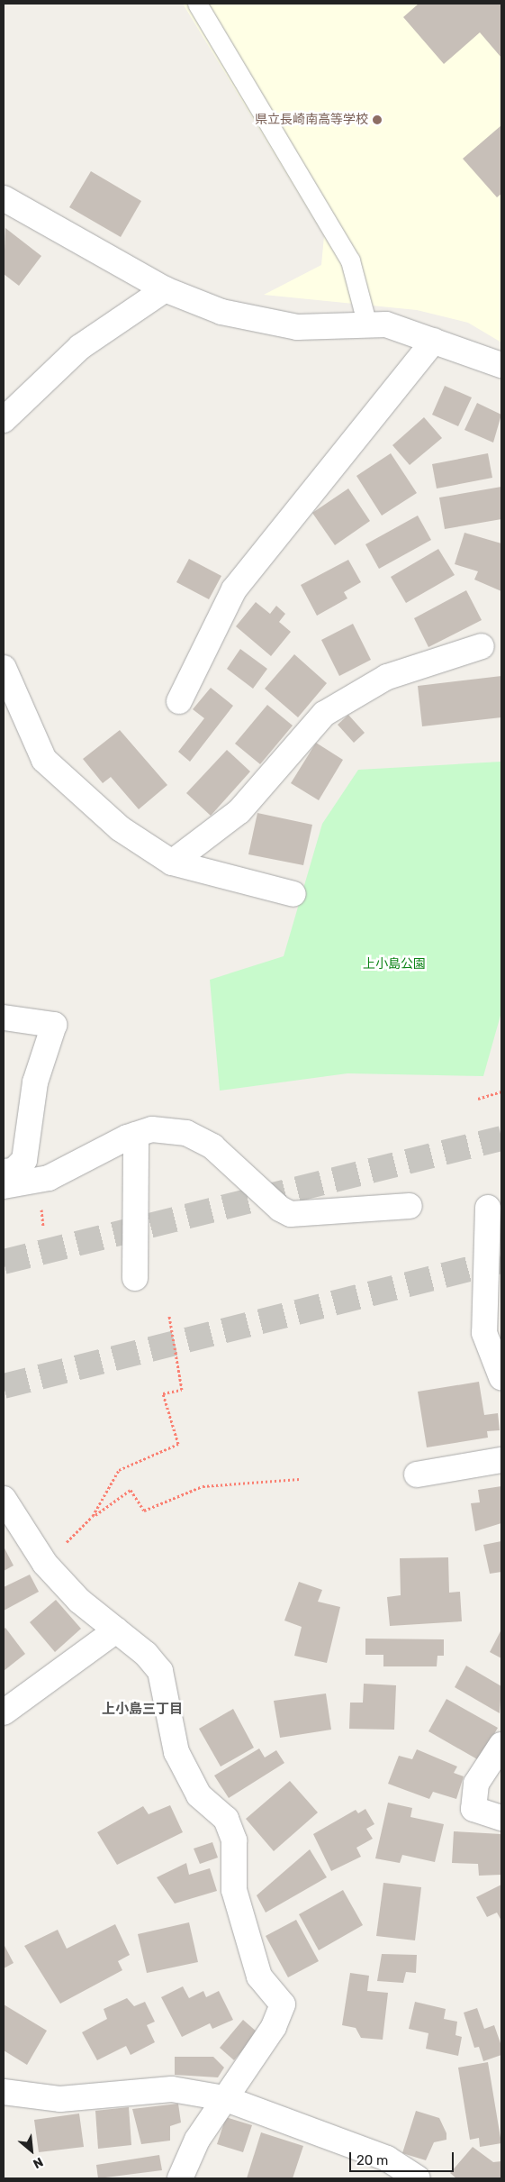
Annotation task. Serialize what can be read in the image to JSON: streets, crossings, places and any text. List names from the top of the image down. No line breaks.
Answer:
{"districts":["上小島三丁目"],"parks":["上小島公園"],"places":["県立長崎南高等学校"],"scale_bar":"20 m","north":"bottom right"}
